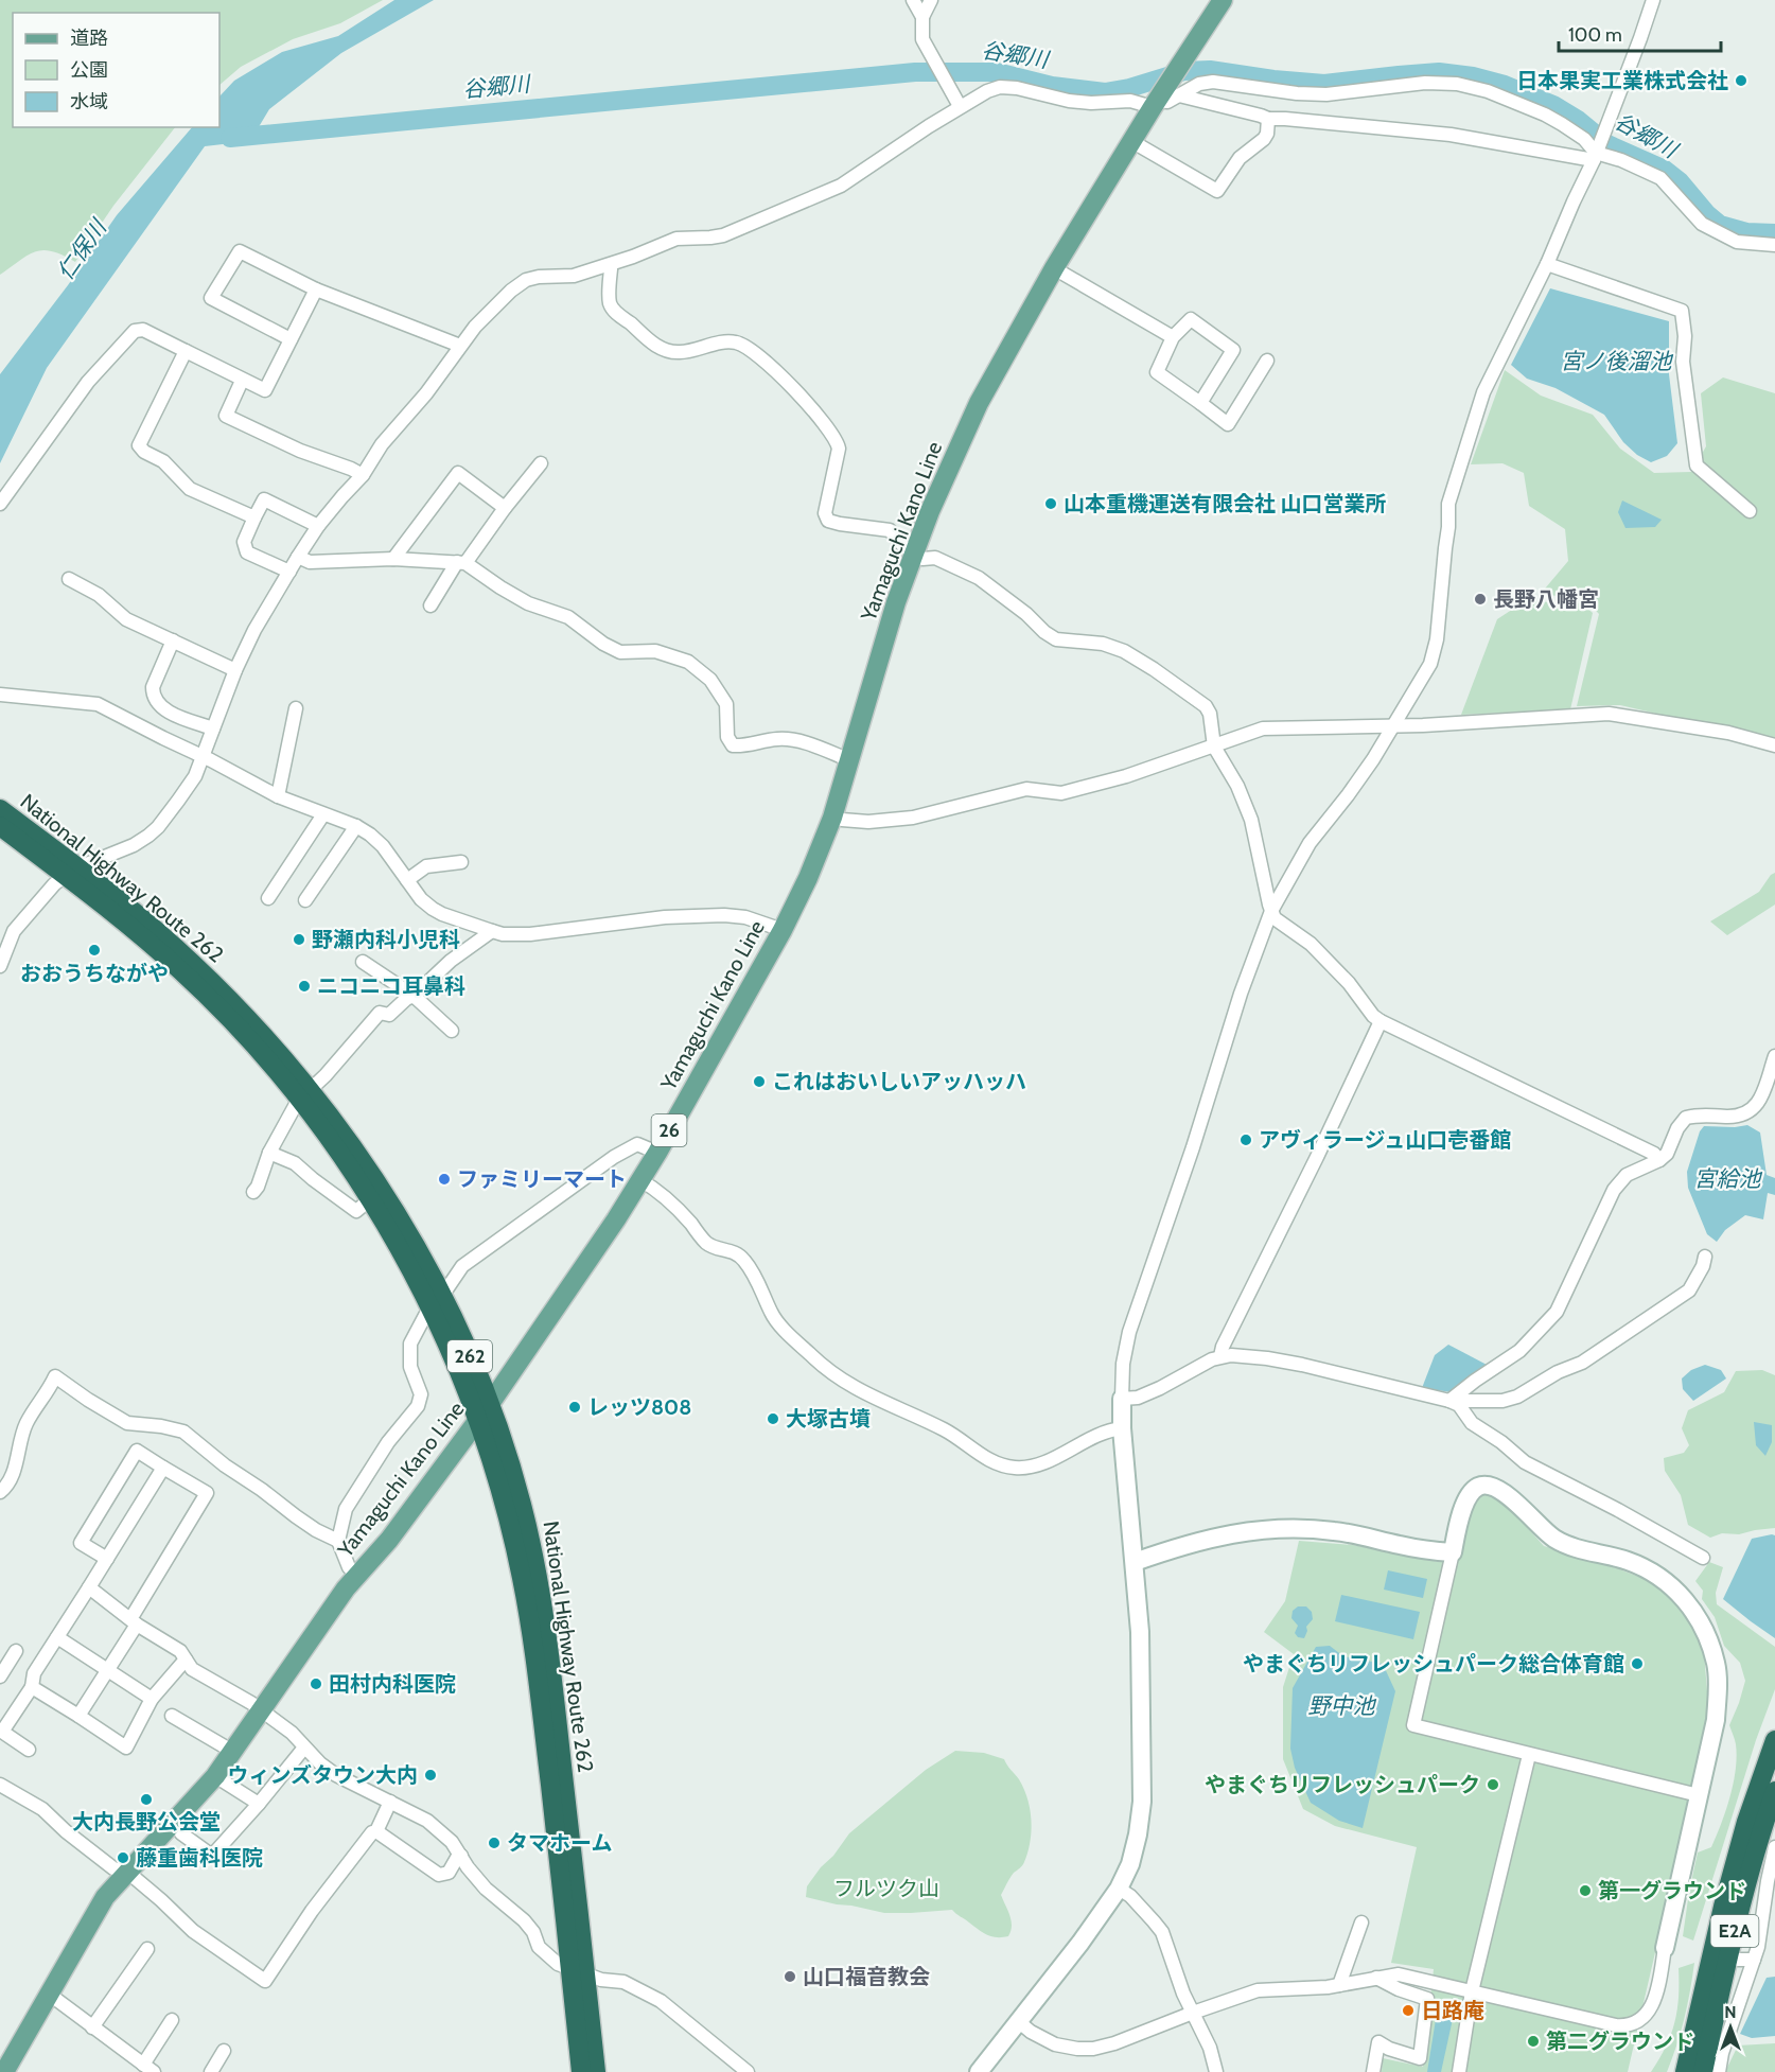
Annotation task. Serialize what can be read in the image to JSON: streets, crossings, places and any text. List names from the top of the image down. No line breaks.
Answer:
{"streets":{"highway":["National Highway Route 262","262","E2A"],"main road":["Yamaguchi Kano Line","26"]},"crossings":[["Yamaguchi Kano Line","National Highway Route 262"]],"water":["谷郷川","仁保川","宮ノ後溜池","宮給池","野中池"],"parks":["フルツク山"],"places":["日本果実工業株式会社","山本重機運送有限会社 山口営業所","長野八幡宮","野瀬内科小児科","おおうちながや","ニコニコ耳鼻科","これはおいしいアッハッハ","アヴィラージュ山口壱番館","ファミリーマート","レッツ808","大塚古墳","やまぐちリフレッシュパーク総合体育館","田村内科医院","ウィンズタウン大内","やまぐちリフレッシュパーク","大内長野公会堂","タマホーム","藤重歯科医院","第一グラウンド","山口福音教会","日路庵","第二グラウンド"],"legend":["道路","公園","水域"],"scale_bar":"100 m","north":"top"}
